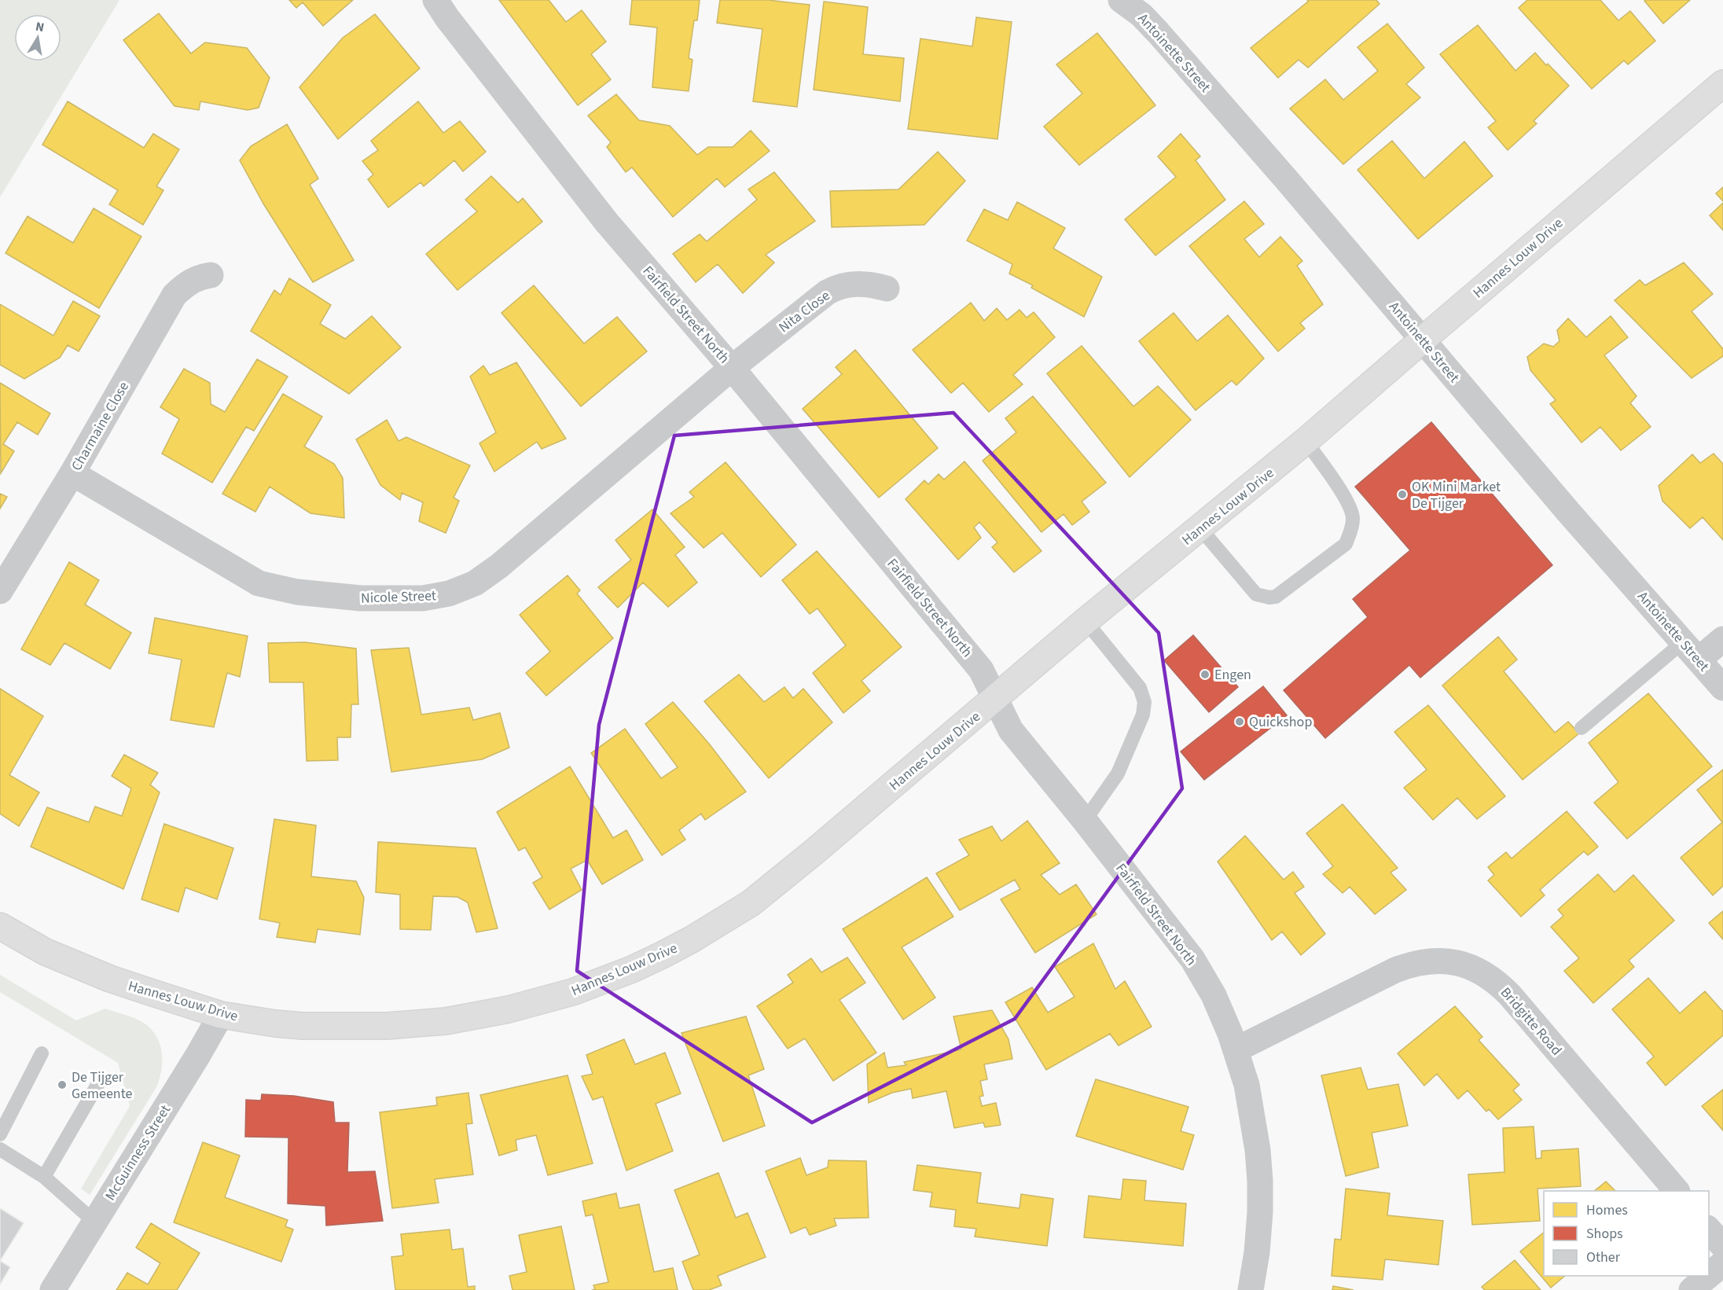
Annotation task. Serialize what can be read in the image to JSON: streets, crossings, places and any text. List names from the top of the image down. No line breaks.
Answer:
{"streets":{"street":["Antoinette Street","Hannes Louw Drive","Nita Close","Fairfield Street North","Charmaine Close","Nicole Street","Bridgitte Road","McGuinness Street"]},"crossings":[["Antoinette Street","Hannes Louw Drive"],["Hannes Louw Drive","Fairfield Street North"],["Hannes Louw Drive","McGuinness Street"],["Nita Close","Fairfield Street North"],["Nita Close","Nicole Street"],["Fairfield Street North","Nicole Street"],["Fairfield Street North","Bridgitte Road"],["Charmaine Close","Nicole Street"]],"places":["OK Mini Market De Tijger","Engen","Quickshop","De Tijger Gemeente"],"legend":["Homes","Shops","Other"],"north":"top"}
